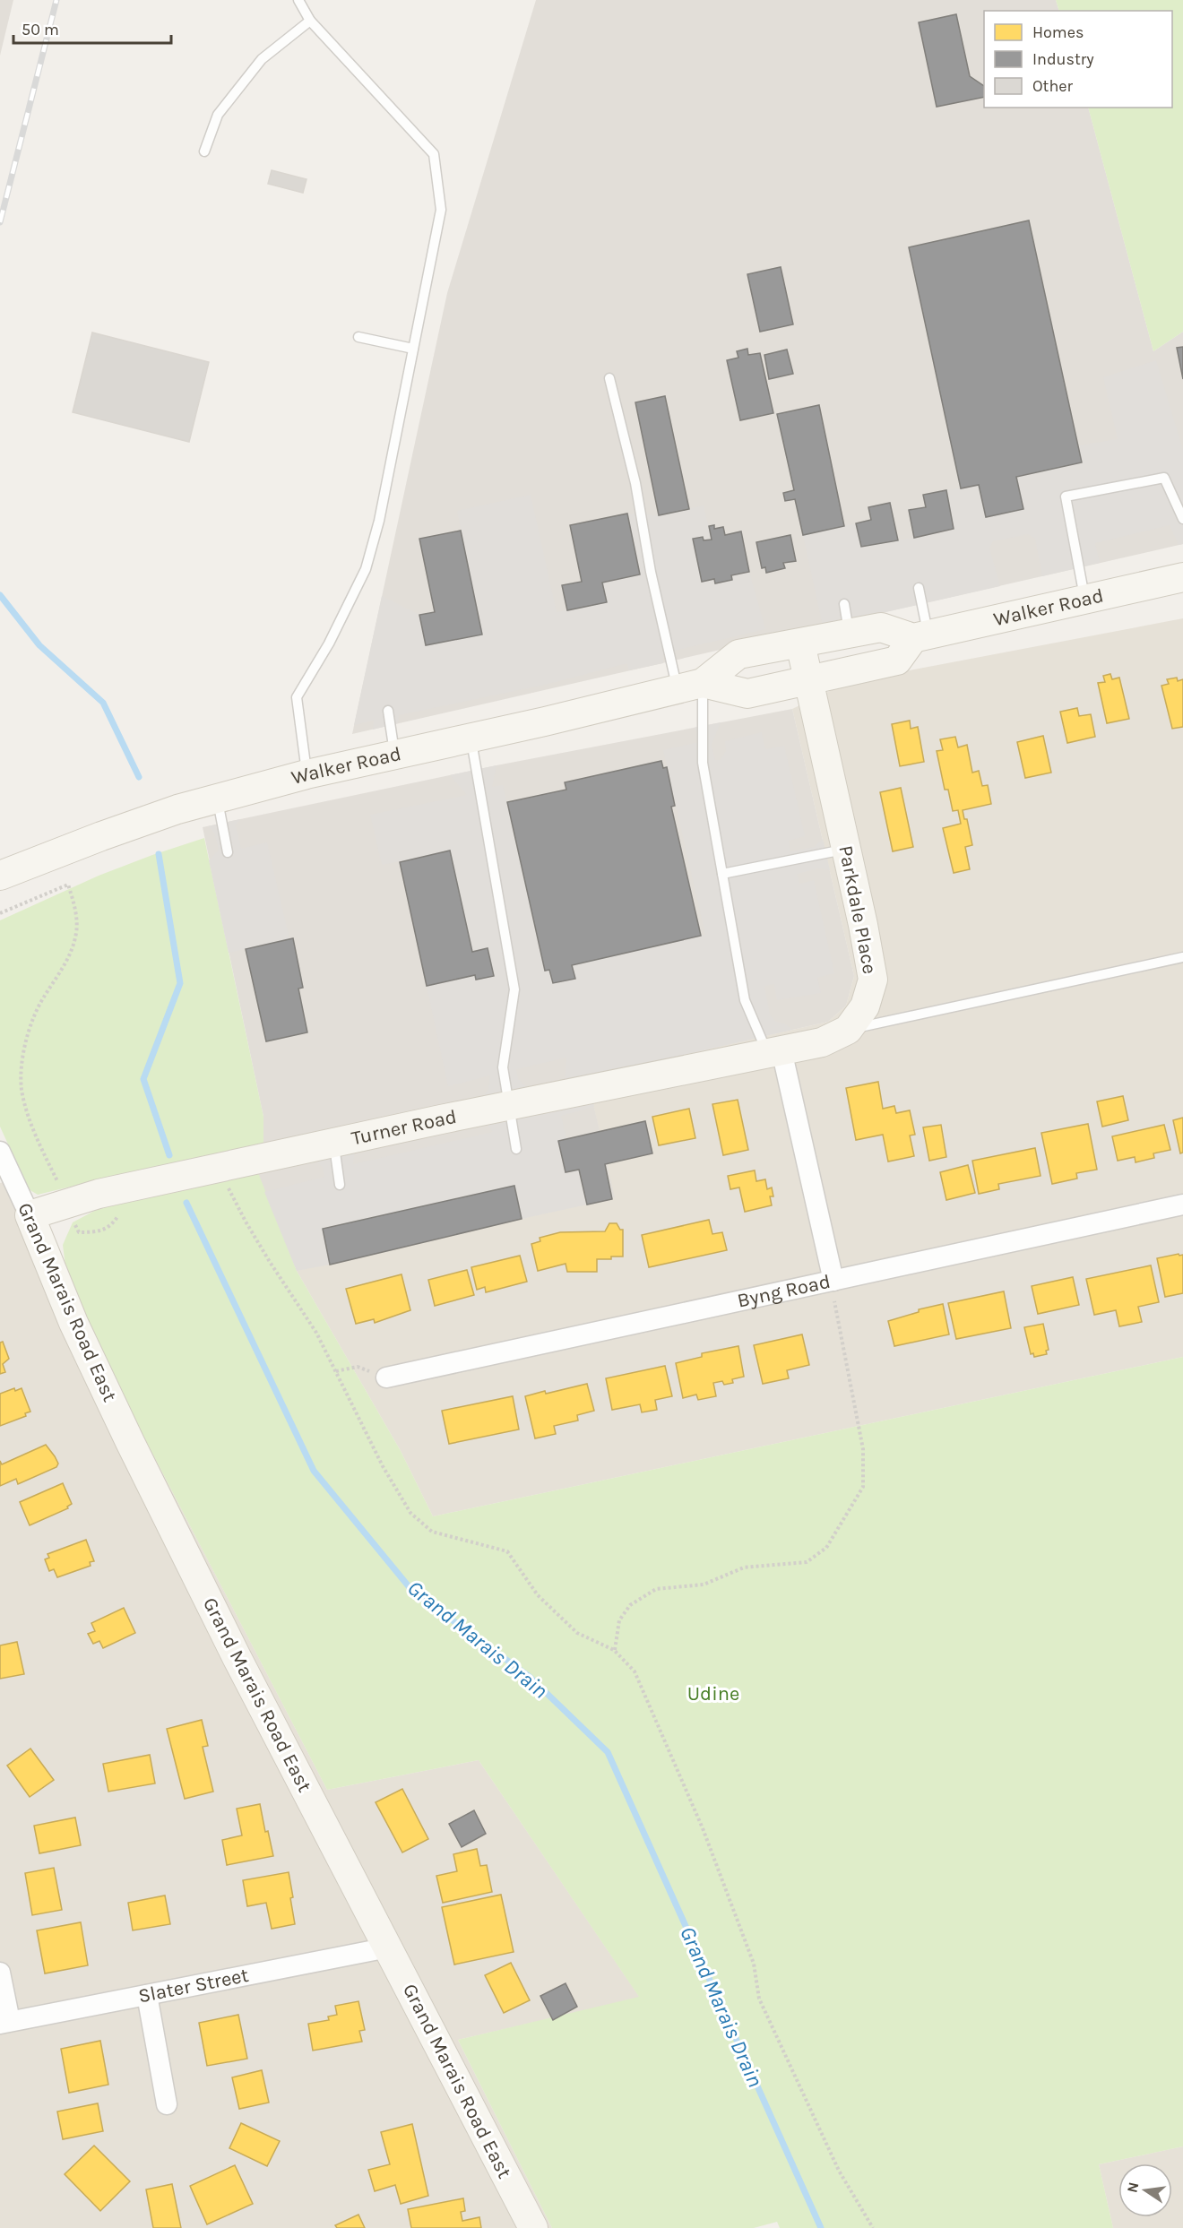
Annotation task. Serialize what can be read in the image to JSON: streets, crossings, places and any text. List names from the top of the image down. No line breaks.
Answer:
{"streets":{"street":["Walker Road","Parkdale Place","Turner Road","Byng Road","Grand Marais Road East","Slater Street"]},"crossings":[["Walker Road","Parkdale Place"],["Parkdale Place","Turner Road"],["Turner Road","Grand Marais Road East"],["Grand Marais Road East","Slater Street"]],"water":["Grand Marais Drain"],"parks":["Udine"],"legend":["Homes","Industry","Other"],"scale_bar":"50 m","north":"left"}
